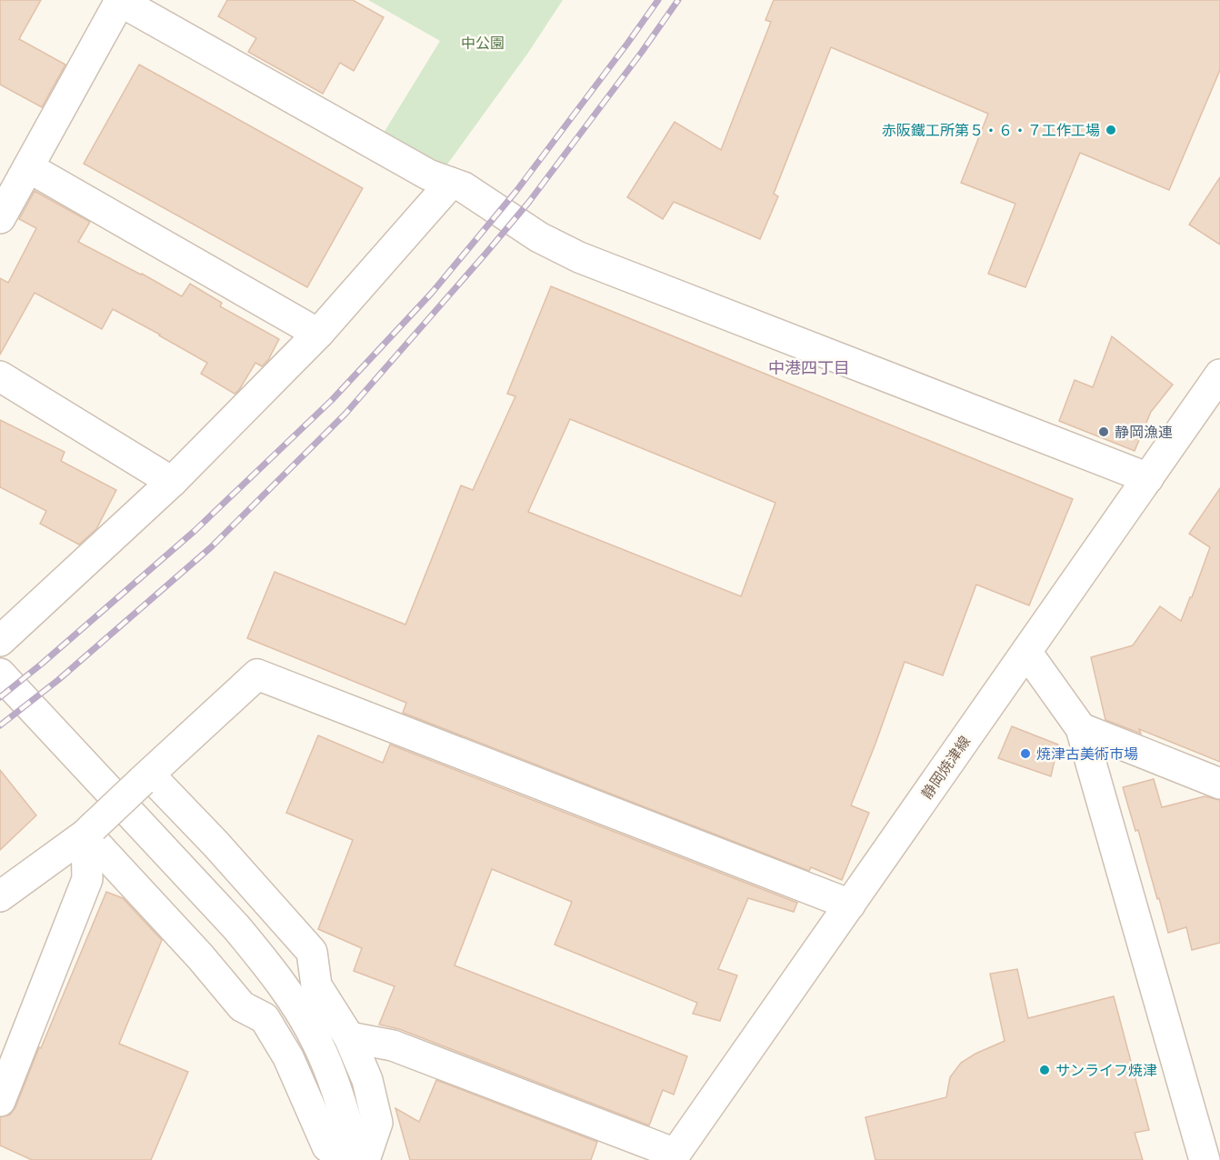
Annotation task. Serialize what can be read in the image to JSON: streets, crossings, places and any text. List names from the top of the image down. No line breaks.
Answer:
{"streets":{"street":["静岡焼津線"]},"districts":["中港四丁目"],"parks":["中公園"],"places":["赤阪鐵工所第５・６・７工作工場","静岡漁連","焼津古美術市場","サンライフ焼津"]}
